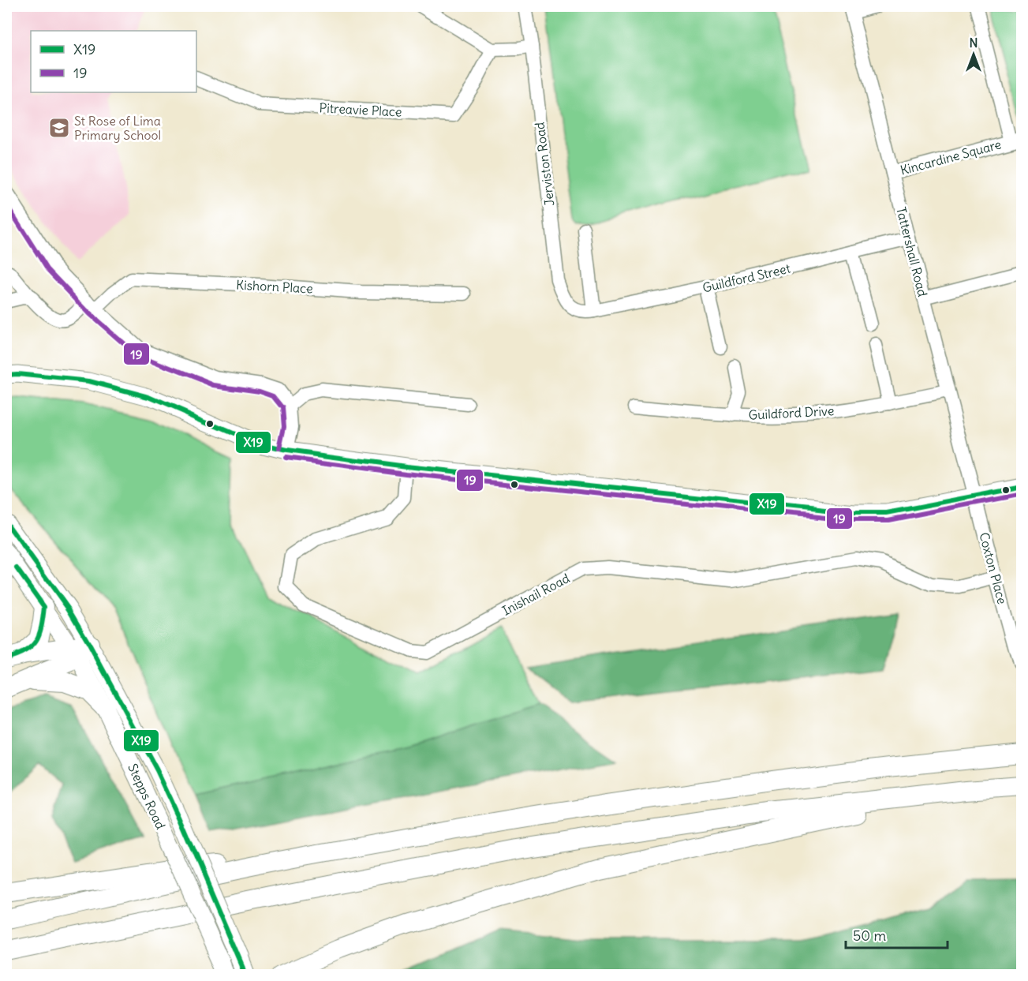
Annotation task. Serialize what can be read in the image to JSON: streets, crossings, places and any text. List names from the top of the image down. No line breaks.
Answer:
{"streets":{"main road":["Stepps Road"],"street":["Pitreavie Place","Kincardine Square","Jerviston Road","Tattershall Road","Guildford Street","Kishorn Place","Guildford Drive","Coxton Place","Inishail Road"]},"crossings":[["Kincardine Square","Tattershall Road"],["Jerviston Road","Guildford Street"],["Tattershall Road","Guildford Street"],["Tattershall Road","Guildford Drive"],["Tattershall Road","Coxton Place"],["Coxton Place","Inishail Road"]],"places":{"school or university":["St Rose of Lima Primary School"]},"lines":["transit line 19","transit line X19"],"legend":["X19","19"],"scale_bar":"50 m","north":"top"}
